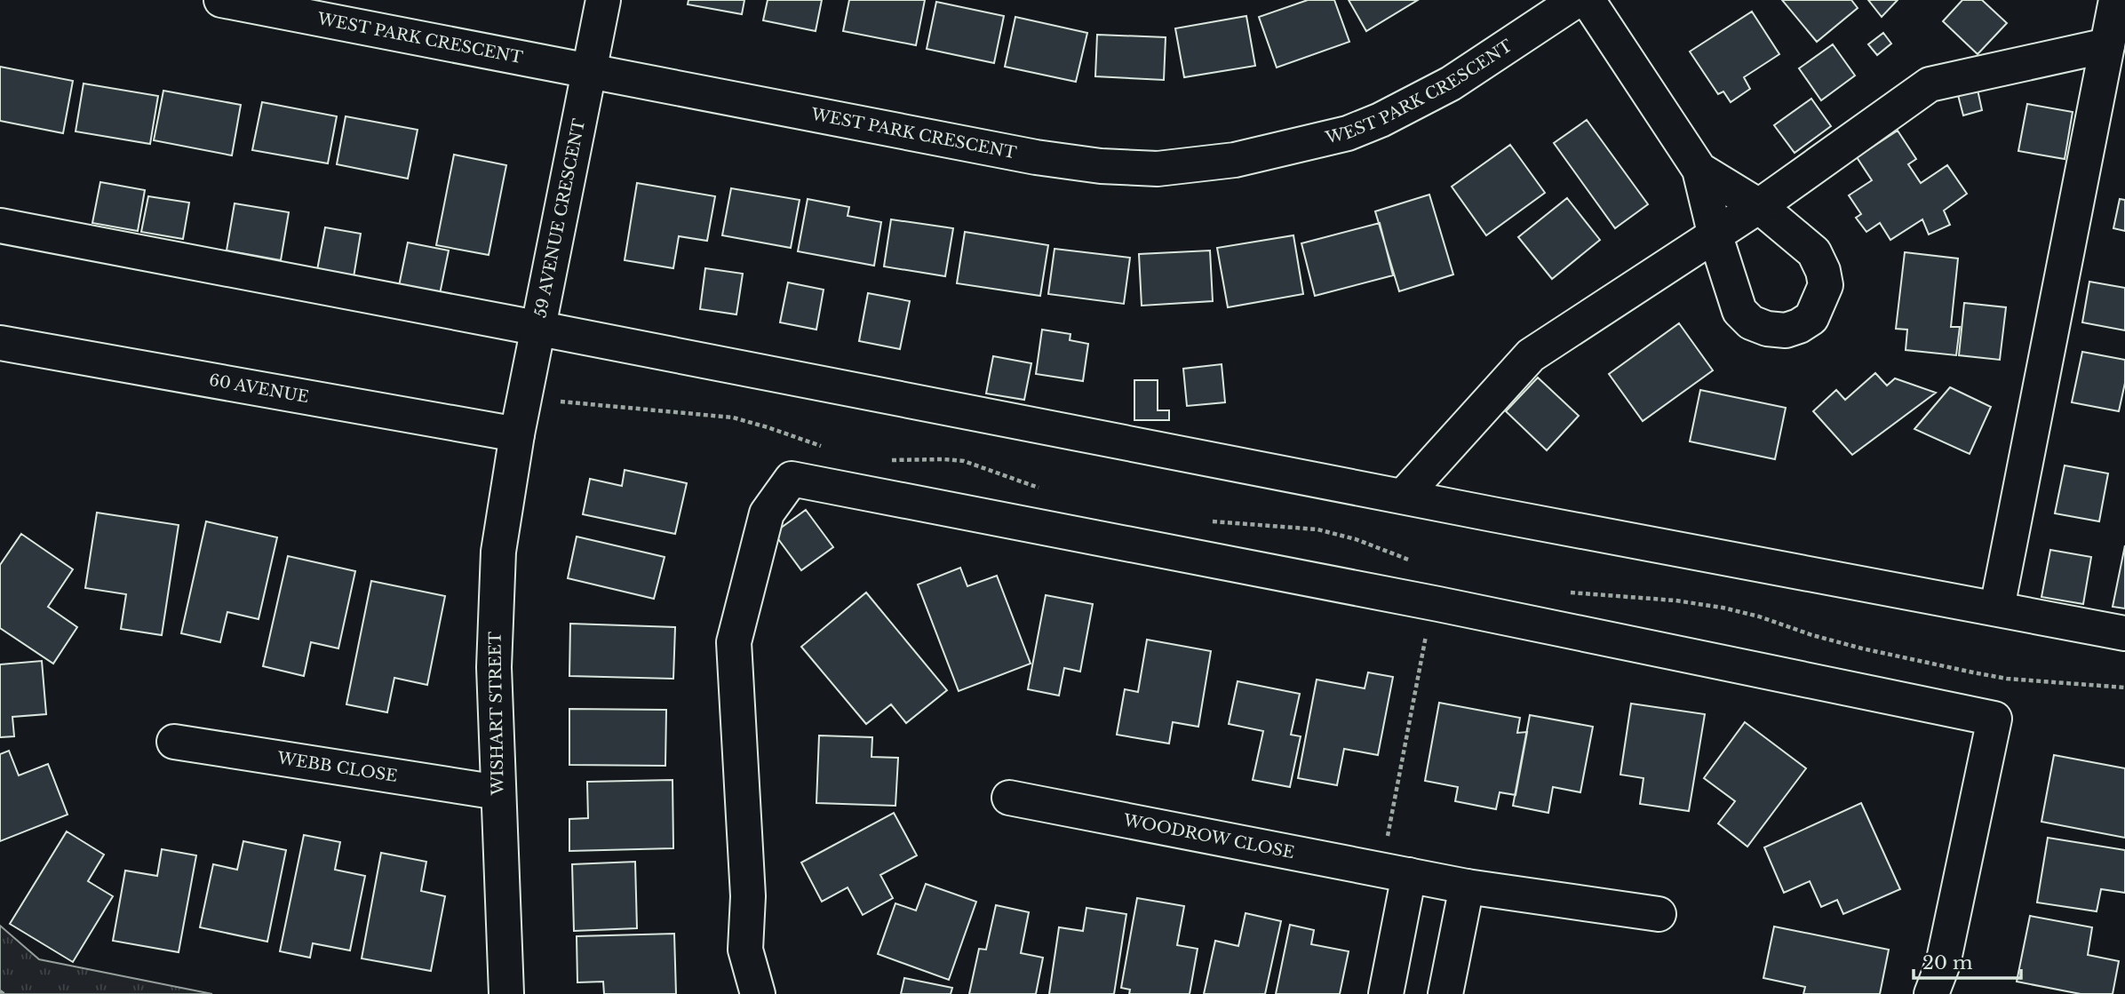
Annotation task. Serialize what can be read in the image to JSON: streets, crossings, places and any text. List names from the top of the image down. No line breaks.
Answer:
{"streets":{"street":["WEST PARK CRESCENT","59 AVENUE CRESCENT","60 AVENUE","WISHART STREET","WEBB CLOSE","WOODROW CLOSE"]},"crossings":[["WEST PARK CRESCENT","59 AVENUE CRESCENT"],["59 AVENUE CRESCENT","60 AVENUE"],["59 AVENUE CRESCENT","WISHART STREET"],["60 AVENUE","WISHART STREET"],["WISHART STREET","WEBB CLOSE"]],"scale_bar":"20 m"}
